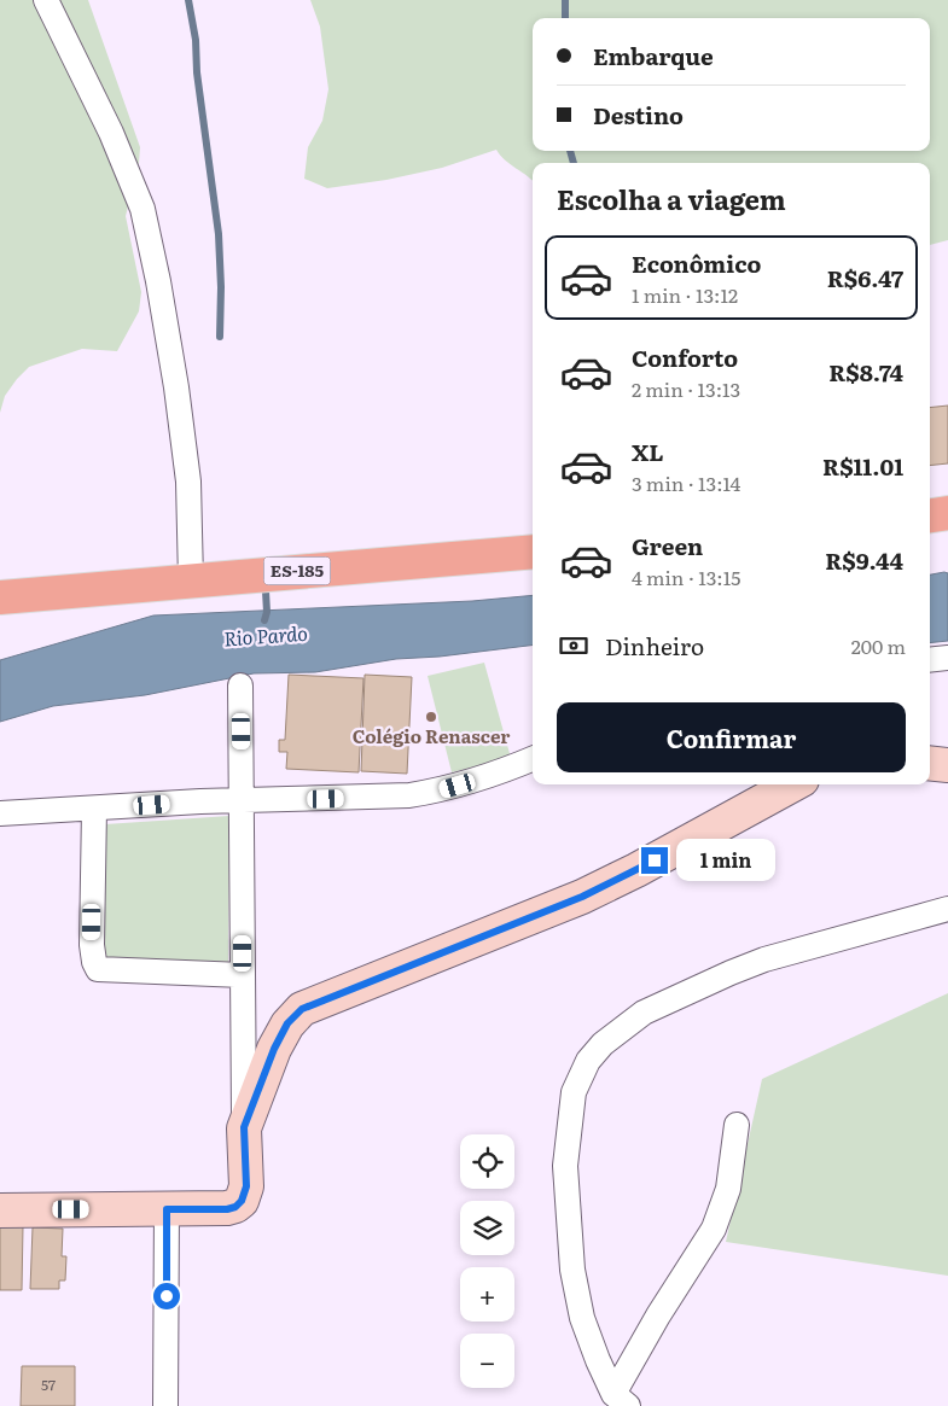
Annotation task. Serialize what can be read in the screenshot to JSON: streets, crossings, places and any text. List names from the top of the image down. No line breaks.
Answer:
{"streets":{"main road":["ES-185"]},"water":["Rio Pardo"],"places":["Colégio Renascer"],"house_numbers":["57"],"page":{"banner":["Embarque","Destino"],"heading":"Escolha a viagem","list":[{"name":"Econômico","note":"1 min · 13:12","value":"R$6.47"},{"name":"Conforto","note":"2 min · 13:13","value":"R$8.74"},{"name":"XL","note":"3 min · 13:14","value":"R$11.01"},{"name":"Green","note":"4 min · 13:15","value":"R$9.44"}],"pay":["Dinheiro","200 m"],"buttons":"Confirmar","bubble":"1 min","map_buttons":["+","−"]}}
